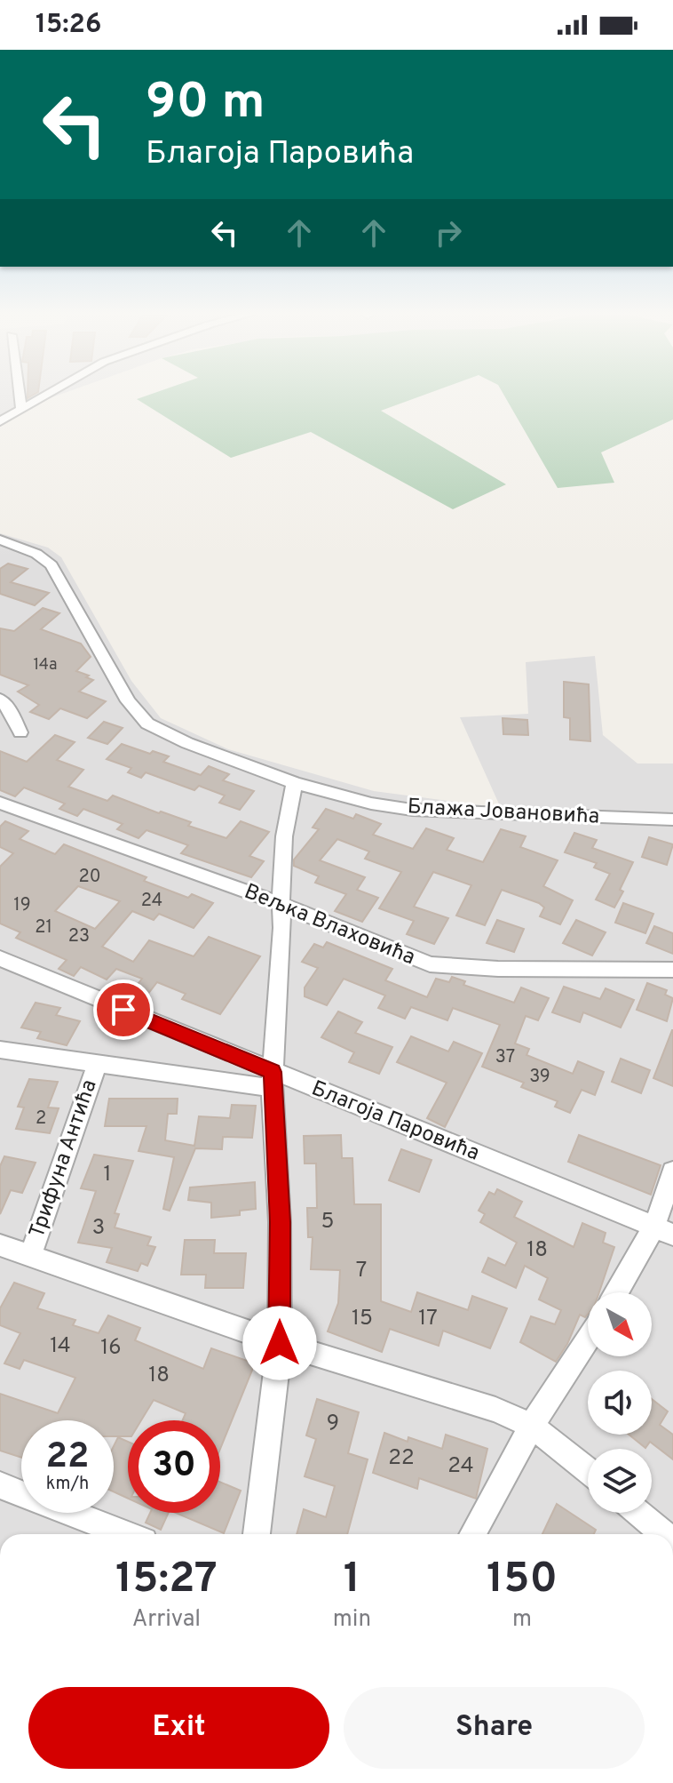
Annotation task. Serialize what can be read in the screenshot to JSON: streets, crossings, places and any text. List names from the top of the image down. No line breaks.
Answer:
{"streets":{"street":["Блажа Јовановића","Вељка Влаховића","Благоја Паровића","Трифуна Антића"]},"house_numbers":["14a","20","24","19","21","23","37","39","2","1","5","3","18","7","15","17","14","16","18","9","22","24"],"north":"bottom right","page":{"status":"15:26","turn":["90 m","Благоја Паровића"],"speed":"22 km/h","limit":"30","eta":["15:27","Arrival","1","min","150","m"],"buttons":["Exit","Share"]}}
